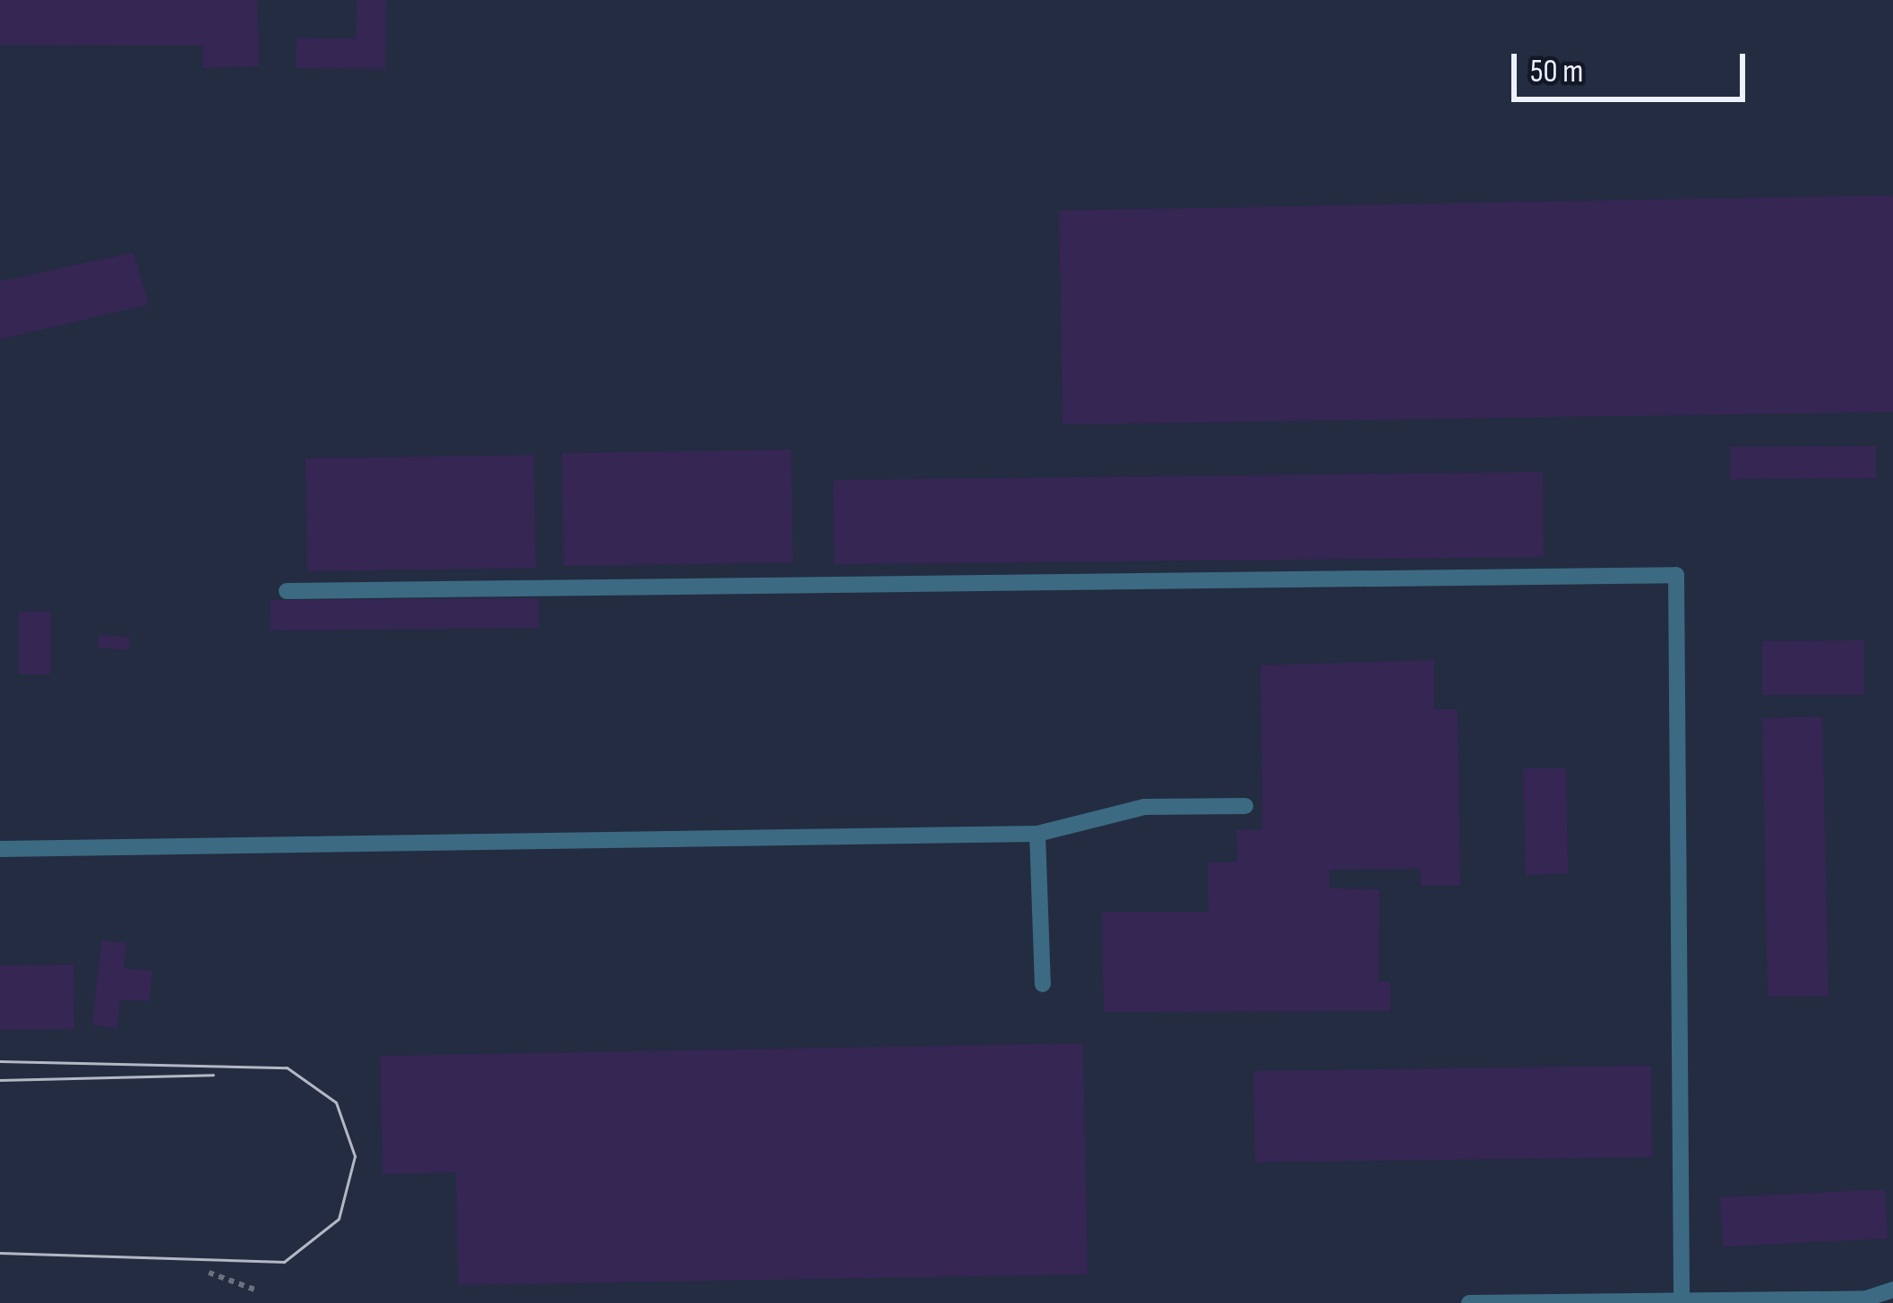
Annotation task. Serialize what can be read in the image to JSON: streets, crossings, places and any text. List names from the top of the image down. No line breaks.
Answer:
{"scale_bar":"50 m"}
